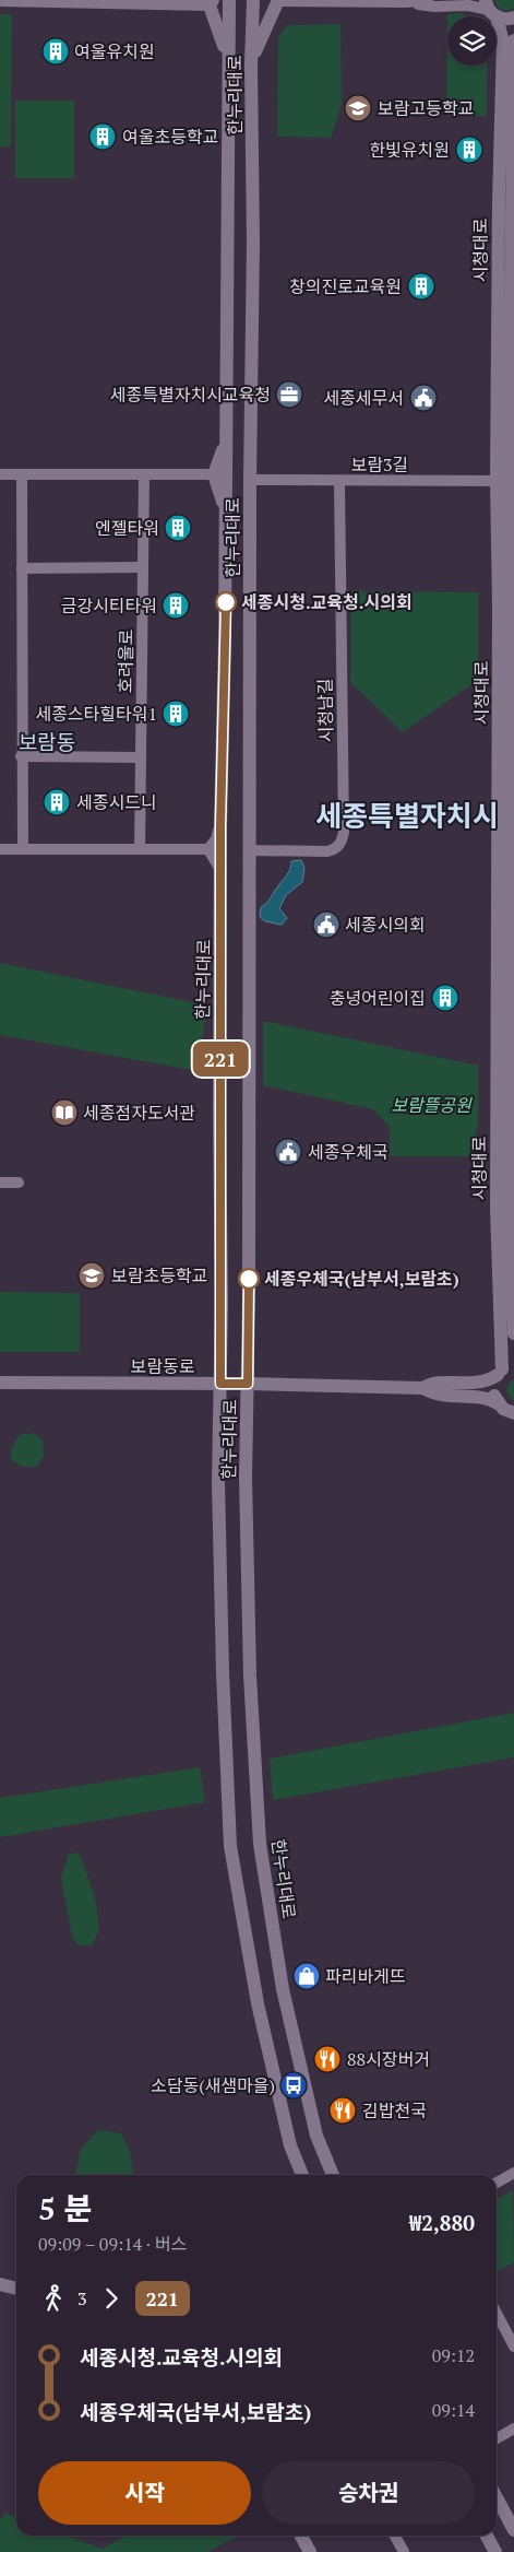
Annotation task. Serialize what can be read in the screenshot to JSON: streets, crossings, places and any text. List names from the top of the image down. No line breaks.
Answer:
{"streets":{"street":["한누리대로","시청대로","보람3길","호려울로","시청남길","보람동로"]},"crossings":[["한누리대로","보람3길"],["한누리대로","시청남길"],["한누리대로","보람동로"],["시청대로","보람3길"],["보람3길","시청남길"]],"districts":["보람동","세종특별자치시"],"parks":["보람뜰공원"],"places":{"building":["여울유치원","여울초등학교","한빛유치원","창의진로교육원","엔젤타워","금강시티타워","세종스타힐타워1","세종시드니","충녕어린이집"],"school or university":["보람고등학교","보람초등학교"],"office":["세종특별자치시교육청"],"public building":["세종세무서","세종시의회","세종우체국"],"other":["세종시청.교육청.시의회","세종우체국(남부서,보람초)"],"library":["세종점자도서관"],"shop":["파리바게뜨"],"restaurant":["88시장버거","김밥천국"],"bus stop":["소담동(새샘마을)"]},"lines":["bus line 221"],"page":{"on_map":"221","heading":["5 분","09:09 – 09:14 · 버스","₩2,880"],"legs":["3","221"],"list":[{"name":"세종시청.교육청.시의회","value":"09:12"},{"name":"세종우체국(남부서,보람초)","value":"09:14"}],"buttons":["시작","승차권"]}}
